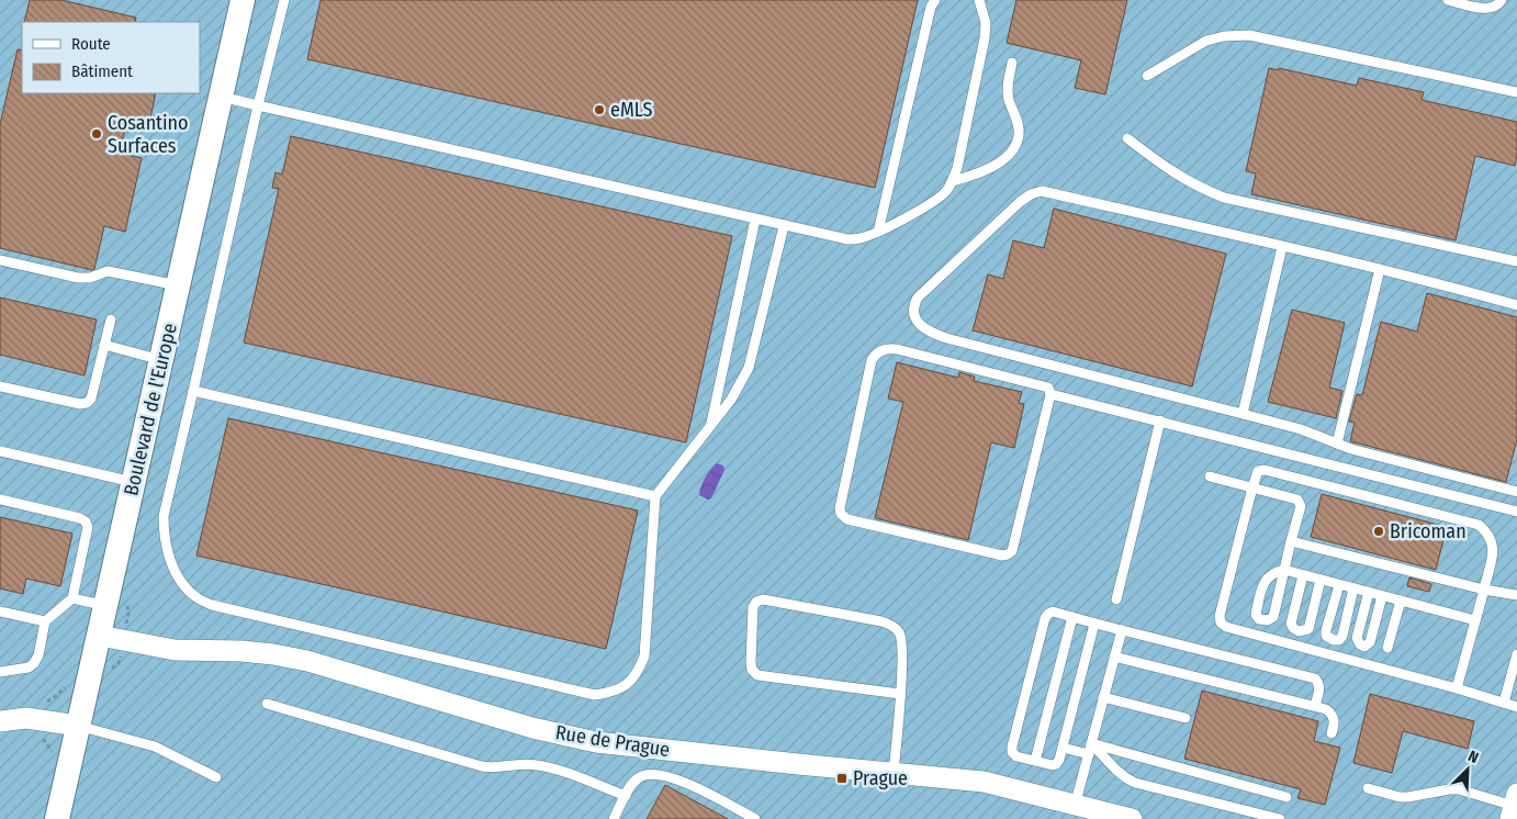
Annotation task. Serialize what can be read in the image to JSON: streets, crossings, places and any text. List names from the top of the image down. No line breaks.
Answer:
{"streets":{"street":["Boulevard de l'Europe","Rue de Prague"]},"crossings":[["Boulevard de l'Europe","Rue de Prague"]],"places":{"other":["eMLS","Cosantino Surfaces","Bricoman"],"transit":["Prague"]},"legend":["Route","Bâtiment"],"north":"top right"}
